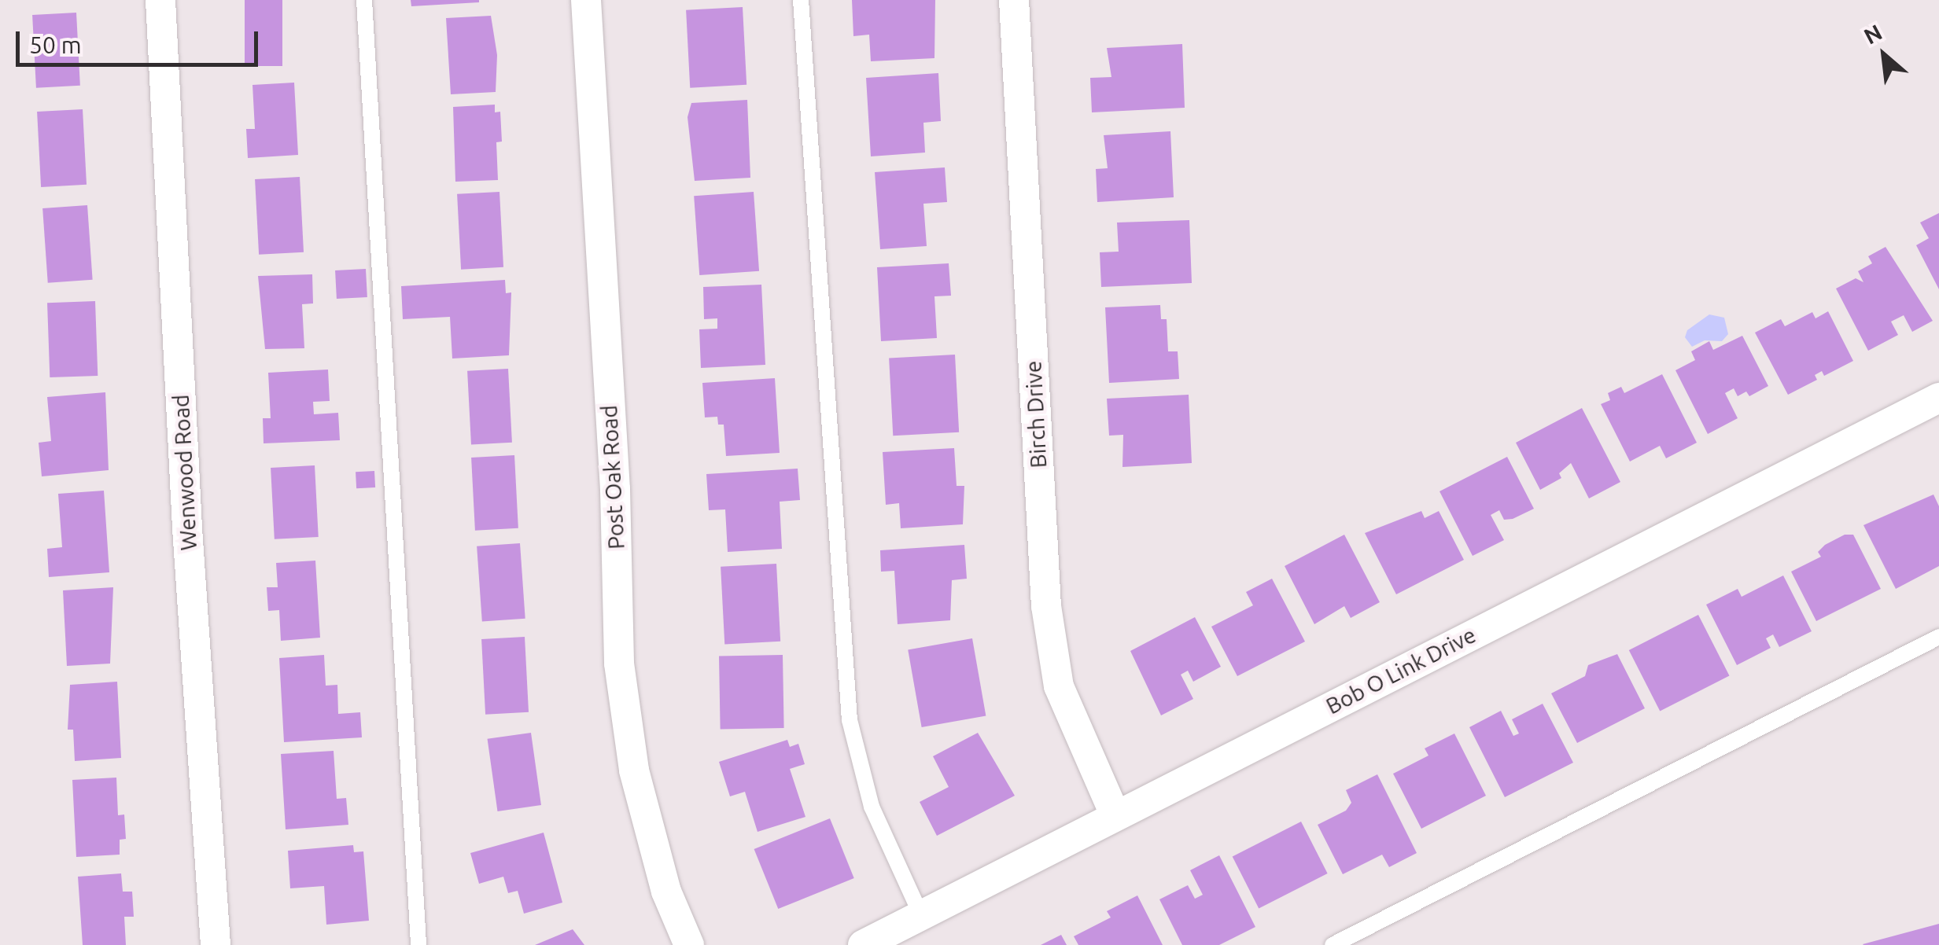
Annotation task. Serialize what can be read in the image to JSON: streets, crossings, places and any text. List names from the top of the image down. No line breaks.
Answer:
{"streets":{"street":["Birch Drive","Wenwood Road","Post Oak Road","Bob O Link Drive"]},"crossings":[["Birch Drive","Bob O Link Drive"]],"scale_bar":"50 m","north":"top left"}
